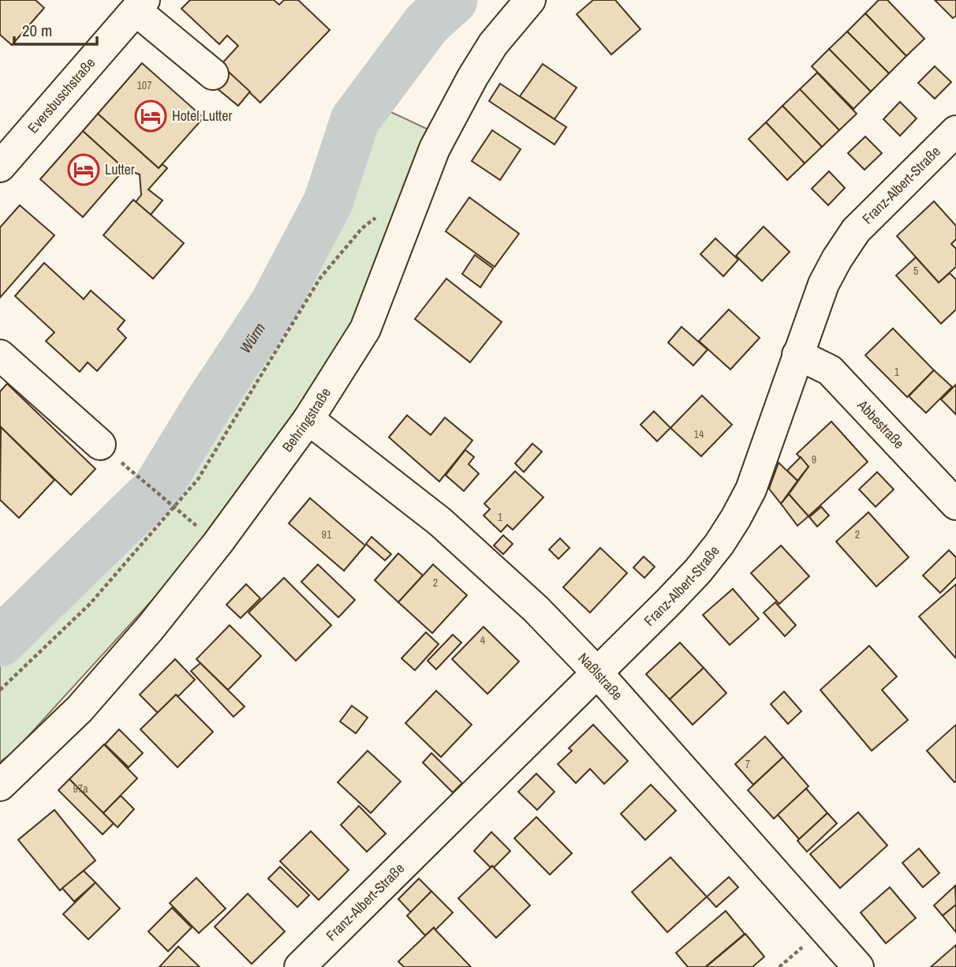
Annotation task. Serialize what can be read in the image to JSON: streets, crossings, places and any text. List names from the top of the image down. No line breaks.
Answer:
{"streets":{"street":["Eversbuschstraße","Franz-Albert-Straße","Behringstraße","Abbestraße","Naßlstraße"]},"crossings":[["Franz-Albert-Straße","Abbestraße"],["Franz-Albert-Straße","Naßlstraße"],["Behringstraße","Naßlstraße"]],"water":["Würm"],"places":{"hotel":["Hotel Lutter","Lutter"]},"house_numbers":["107","5","1","14","9","1","91","2","2","4","7","97a"],"scale_bar":"20 m"}
